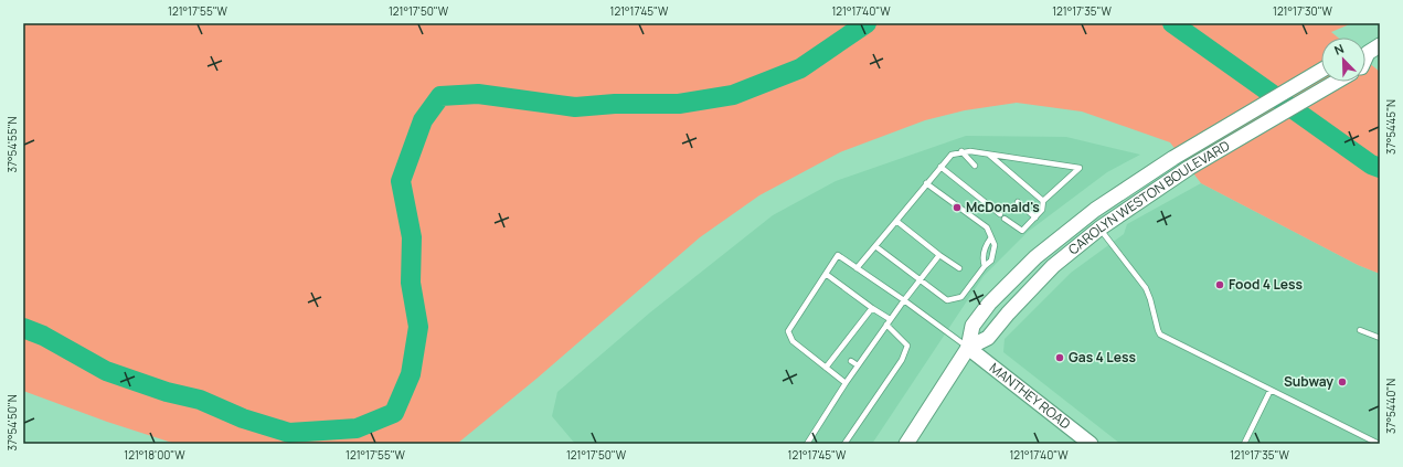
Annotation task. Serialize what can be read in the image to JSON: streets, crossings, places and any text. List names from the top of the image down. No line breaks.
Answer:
{"streets":{"street":["CAROLYN WESTON BOULEVARD","MANTHEY ROAD"]},"crossings":[["CAROLYN WESTON BOULEVARD","MANTHEY ROAD"]],"places":["McDonald's","Food 4 Less","Gas 4 Less","Subway"],"north":"top left","coordinates":["121°17'55\"W","121°17'50\"W","121°17'45\"W","121°17'40\"W","121°17'35\"W","121°17'30\"W","37°54'45\"N","37°54'55\"N","37°54'40\"N","37°54'50\"N","121°18'00\"W"]}
